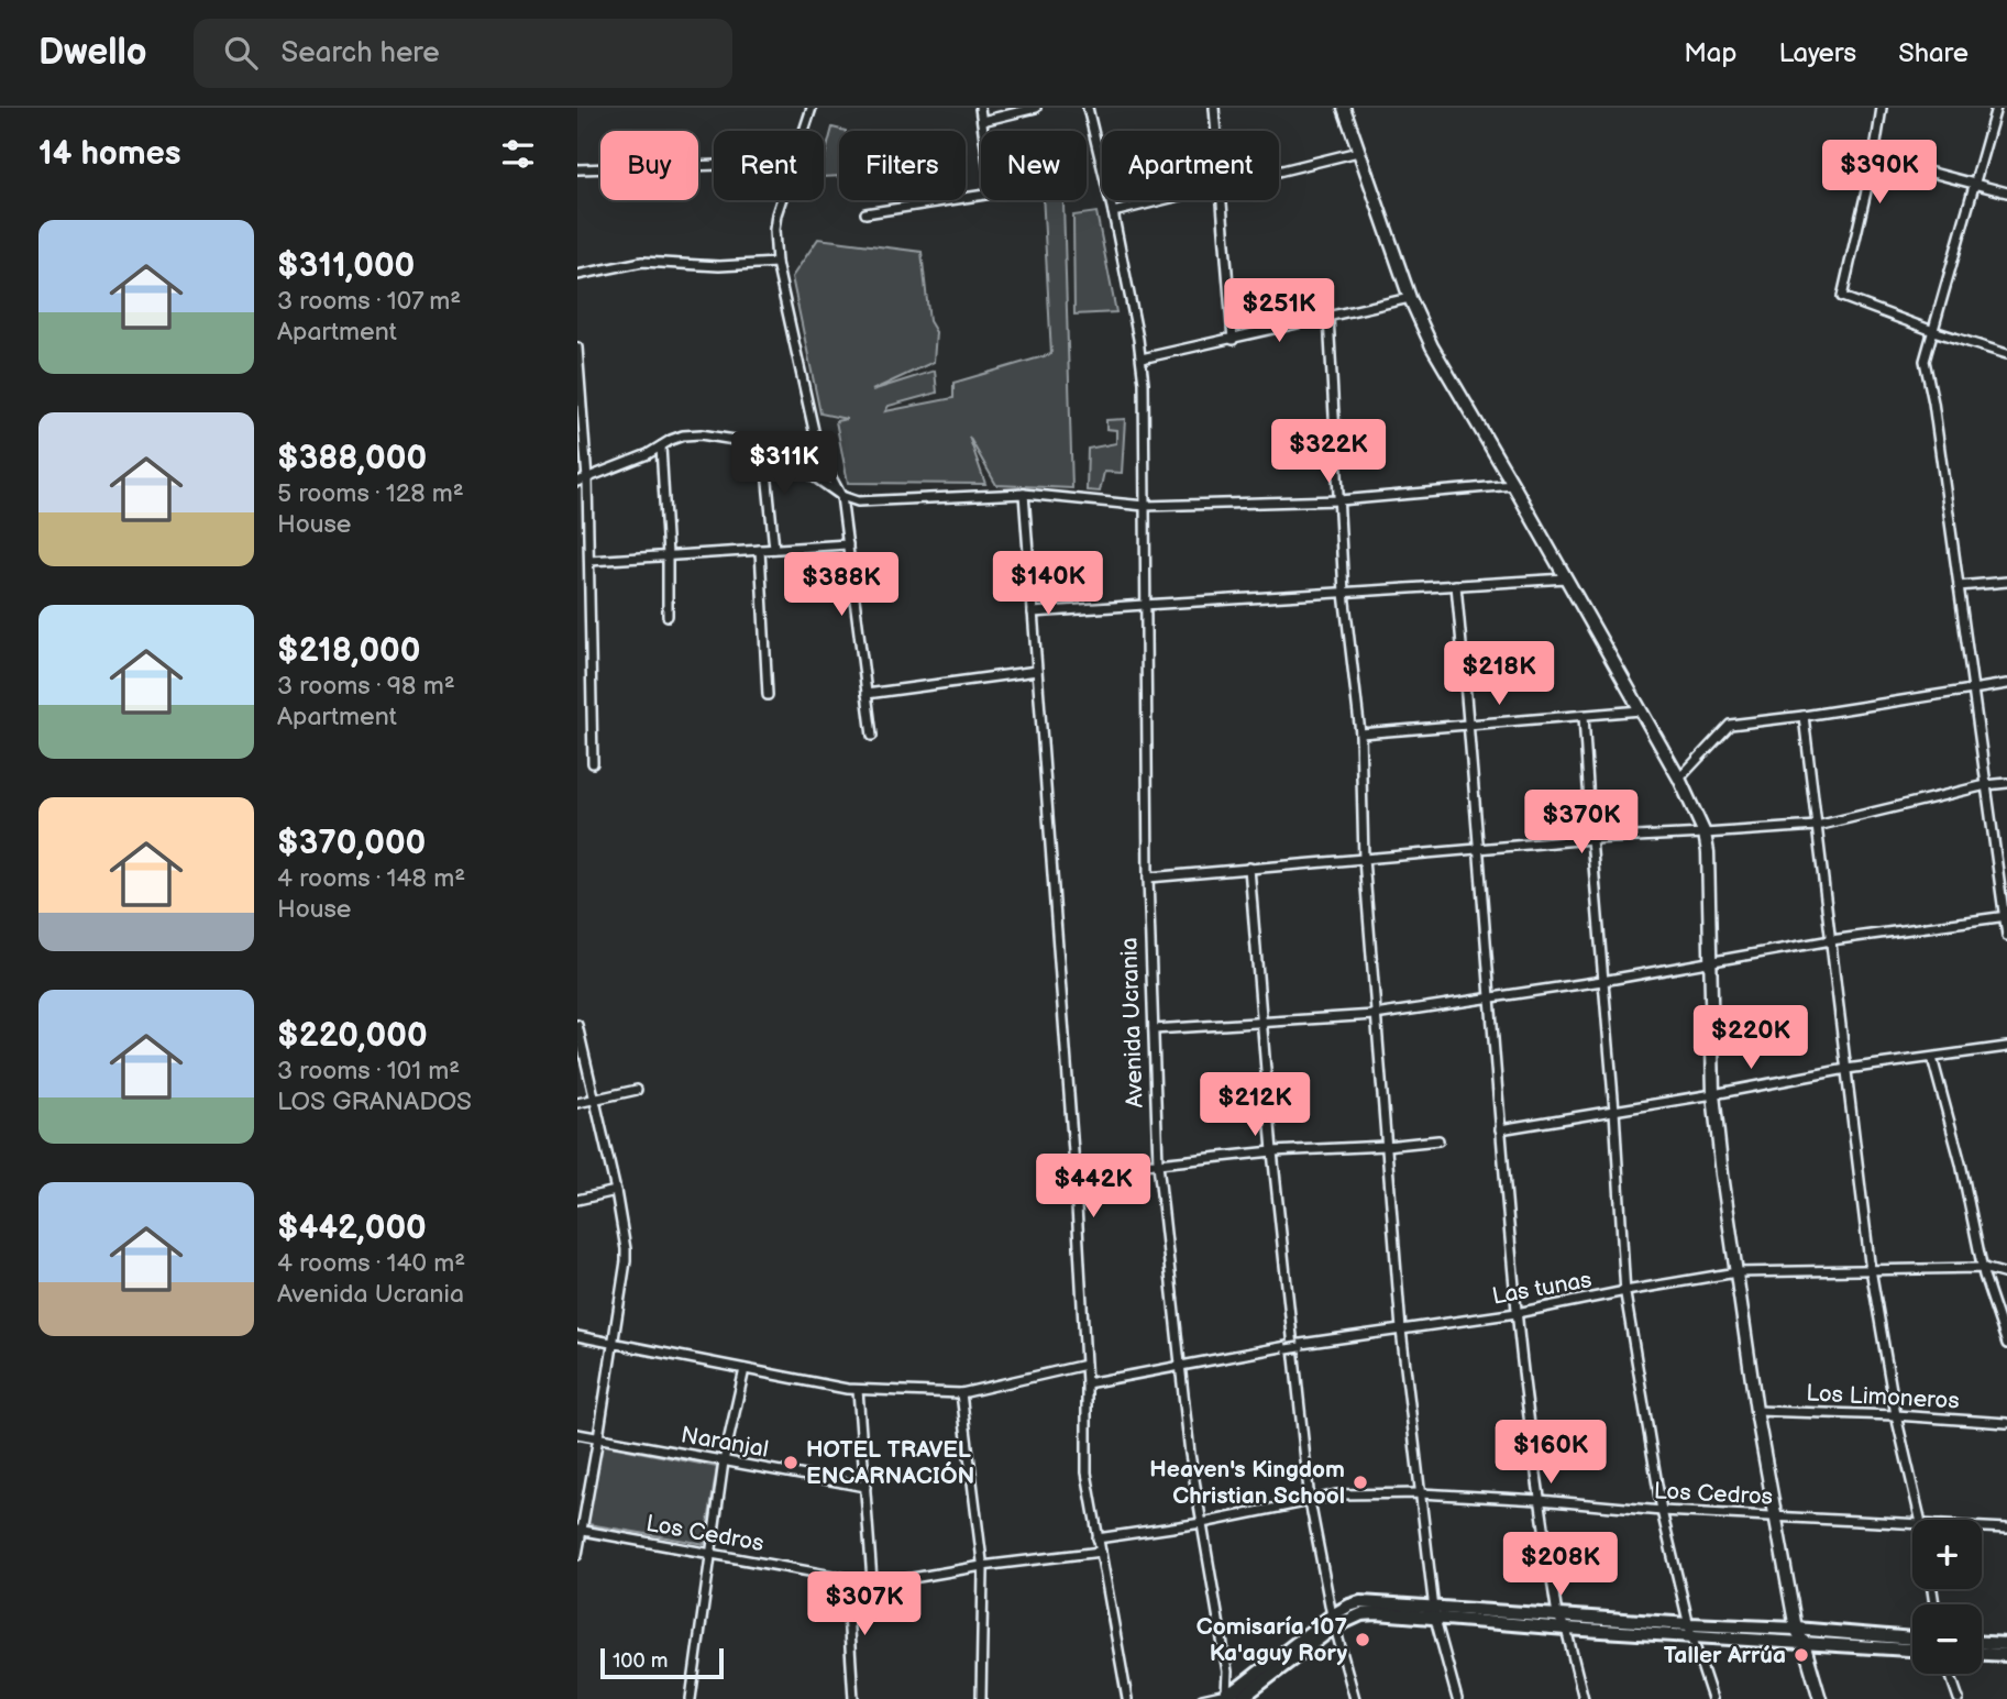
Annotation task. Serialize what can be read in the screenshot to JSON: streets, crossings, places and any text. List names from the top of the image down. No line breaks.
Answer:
{"streets":{"street":["Avenida Ucrania","Las tunas","Los Limoneros","Naranjal","Los Cedros"]},"crossings":[["Avenida Ucrania","Las tunas"],["Avenida Ucrania","Los Cedros"]],"places":["HOTEL TRAVEL ENCARNACIÓN","Heaven's Kingdom Christian School","Comisaría 107 Ka'aguy Rory","Taller Arrúa"],"scale_bar":"100 m","page":{"header":"Dwello","search":"Search here","nav":["Map","Layers","Share"],"heading":"14 homes","chip":["Buy","Rent","Filters","New","Apartment"],"price":["$390K","$251K","$322K","$311K","$140K","$388K","$218K","$370K","$220K","$212K","$442K","$160K","$208K","$307K"],"list":[{"name":"$311,000","note":"3 rooms · 107 m² · Apartment"},{"name":"$388,000","note":"5 rooms · 128 m² · House"},{"name":"$218,000","note":"3 rooms · 98 m² · Apartment"},{"name":"$370,000","note":"4 rooms · 148 m² · House"},{"name":"$220,000","note":"3 rooms · 101 m² · LOS GRANADOS"},{"name":"$442,000","note":"4 rooms · 140 m² · Avenida Ucrania"}],"map_buttons":["+","−"],"scale":"100 m"}}
